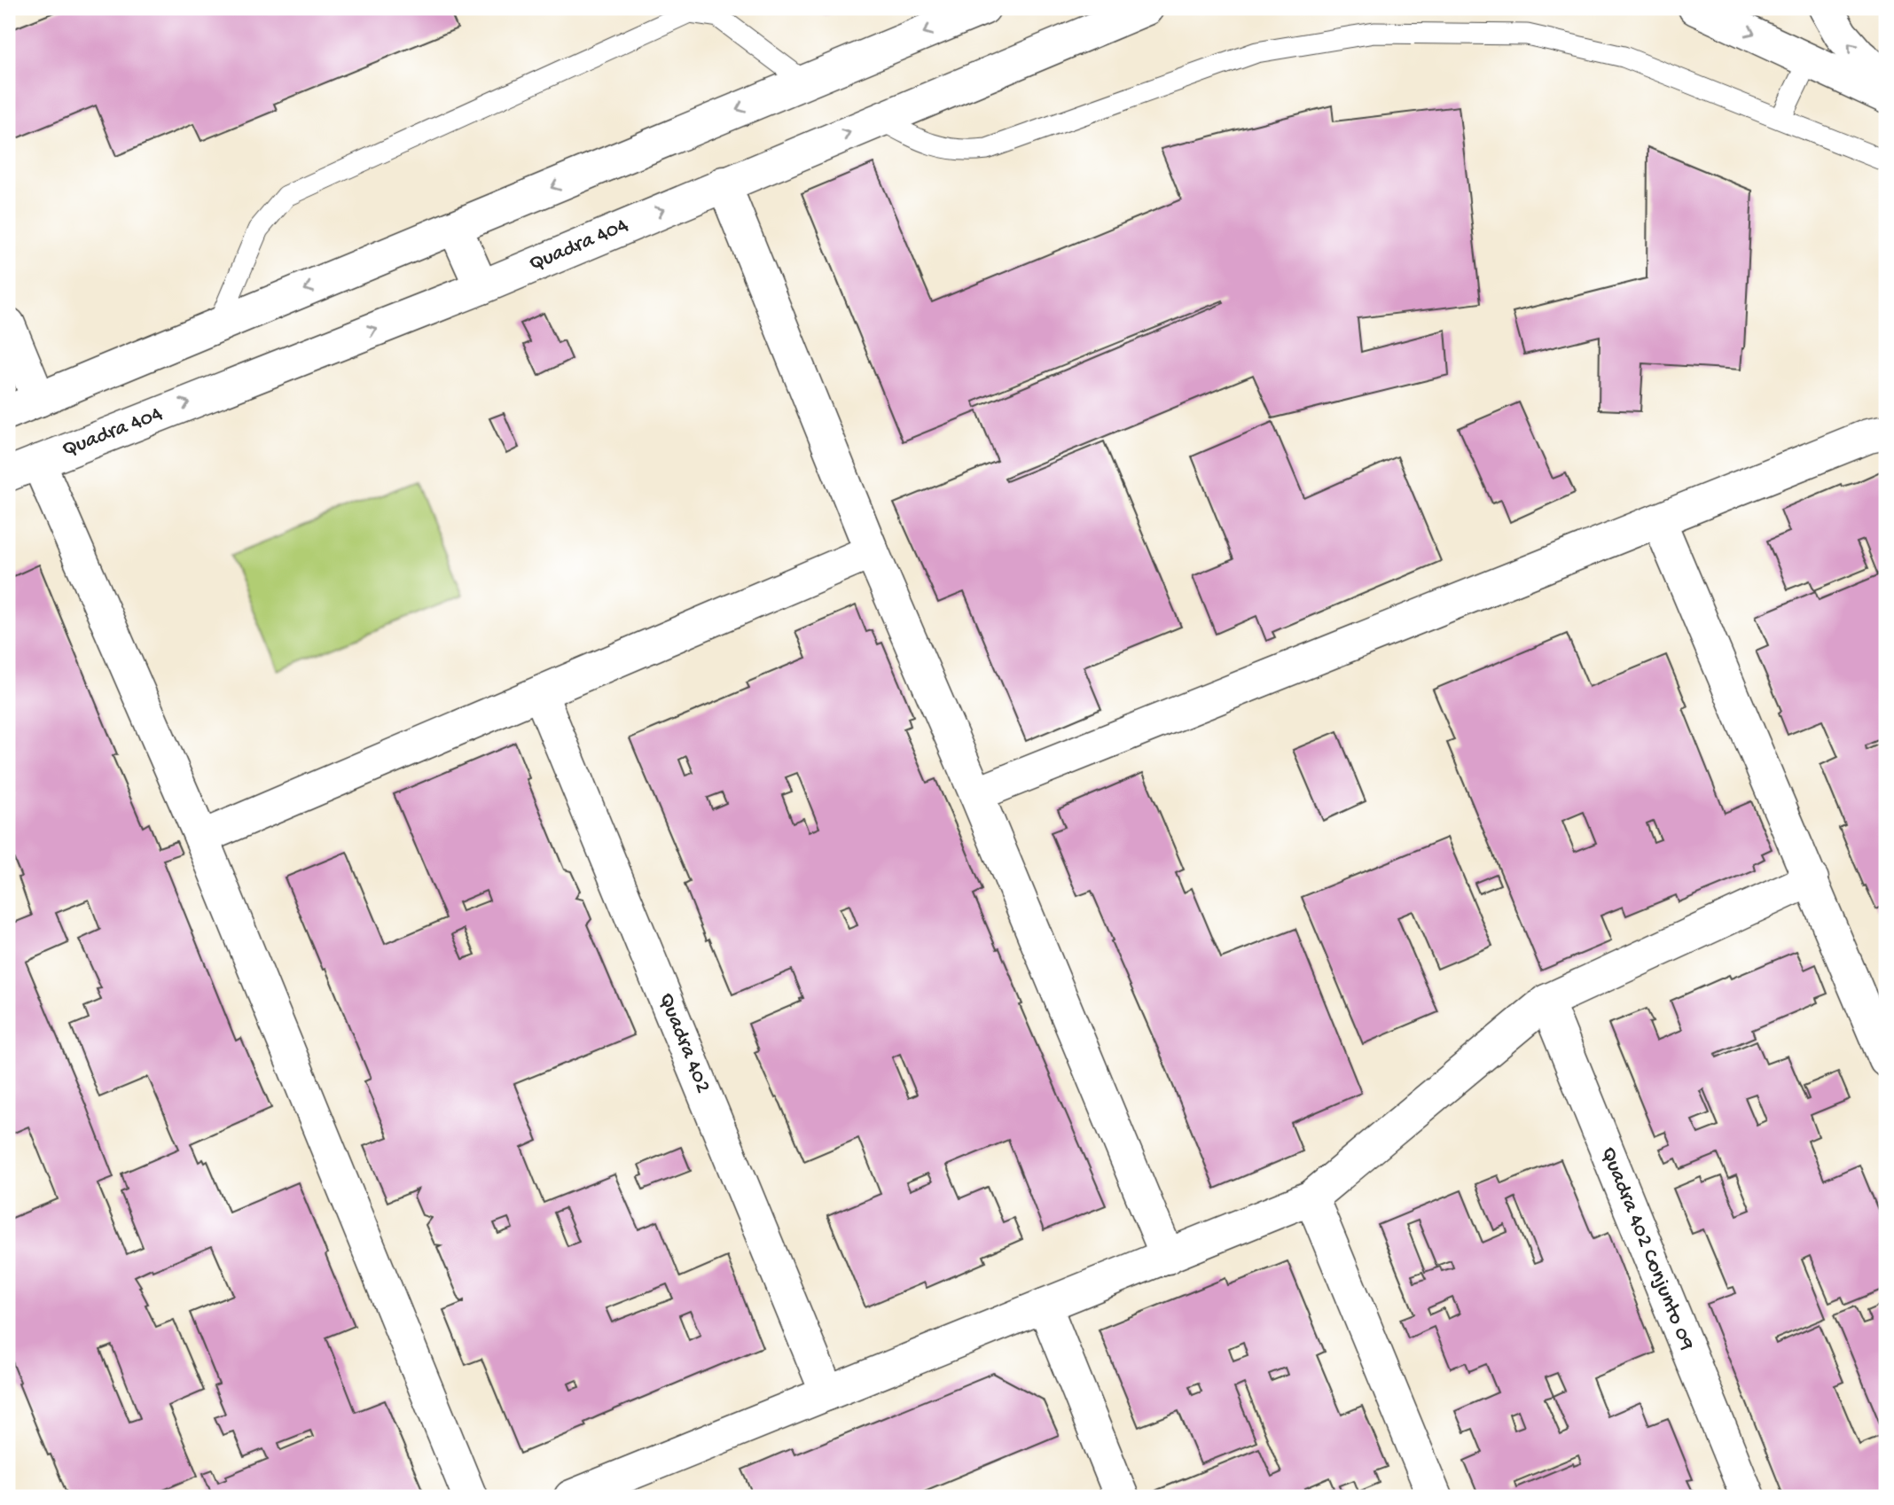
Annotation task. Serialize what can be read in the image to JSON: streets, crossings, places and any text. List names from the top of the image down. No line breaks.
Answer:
{"streets":{"street":["Quadra 404","Quadra 402","Quadra 402 Conjunto 09"]}}
